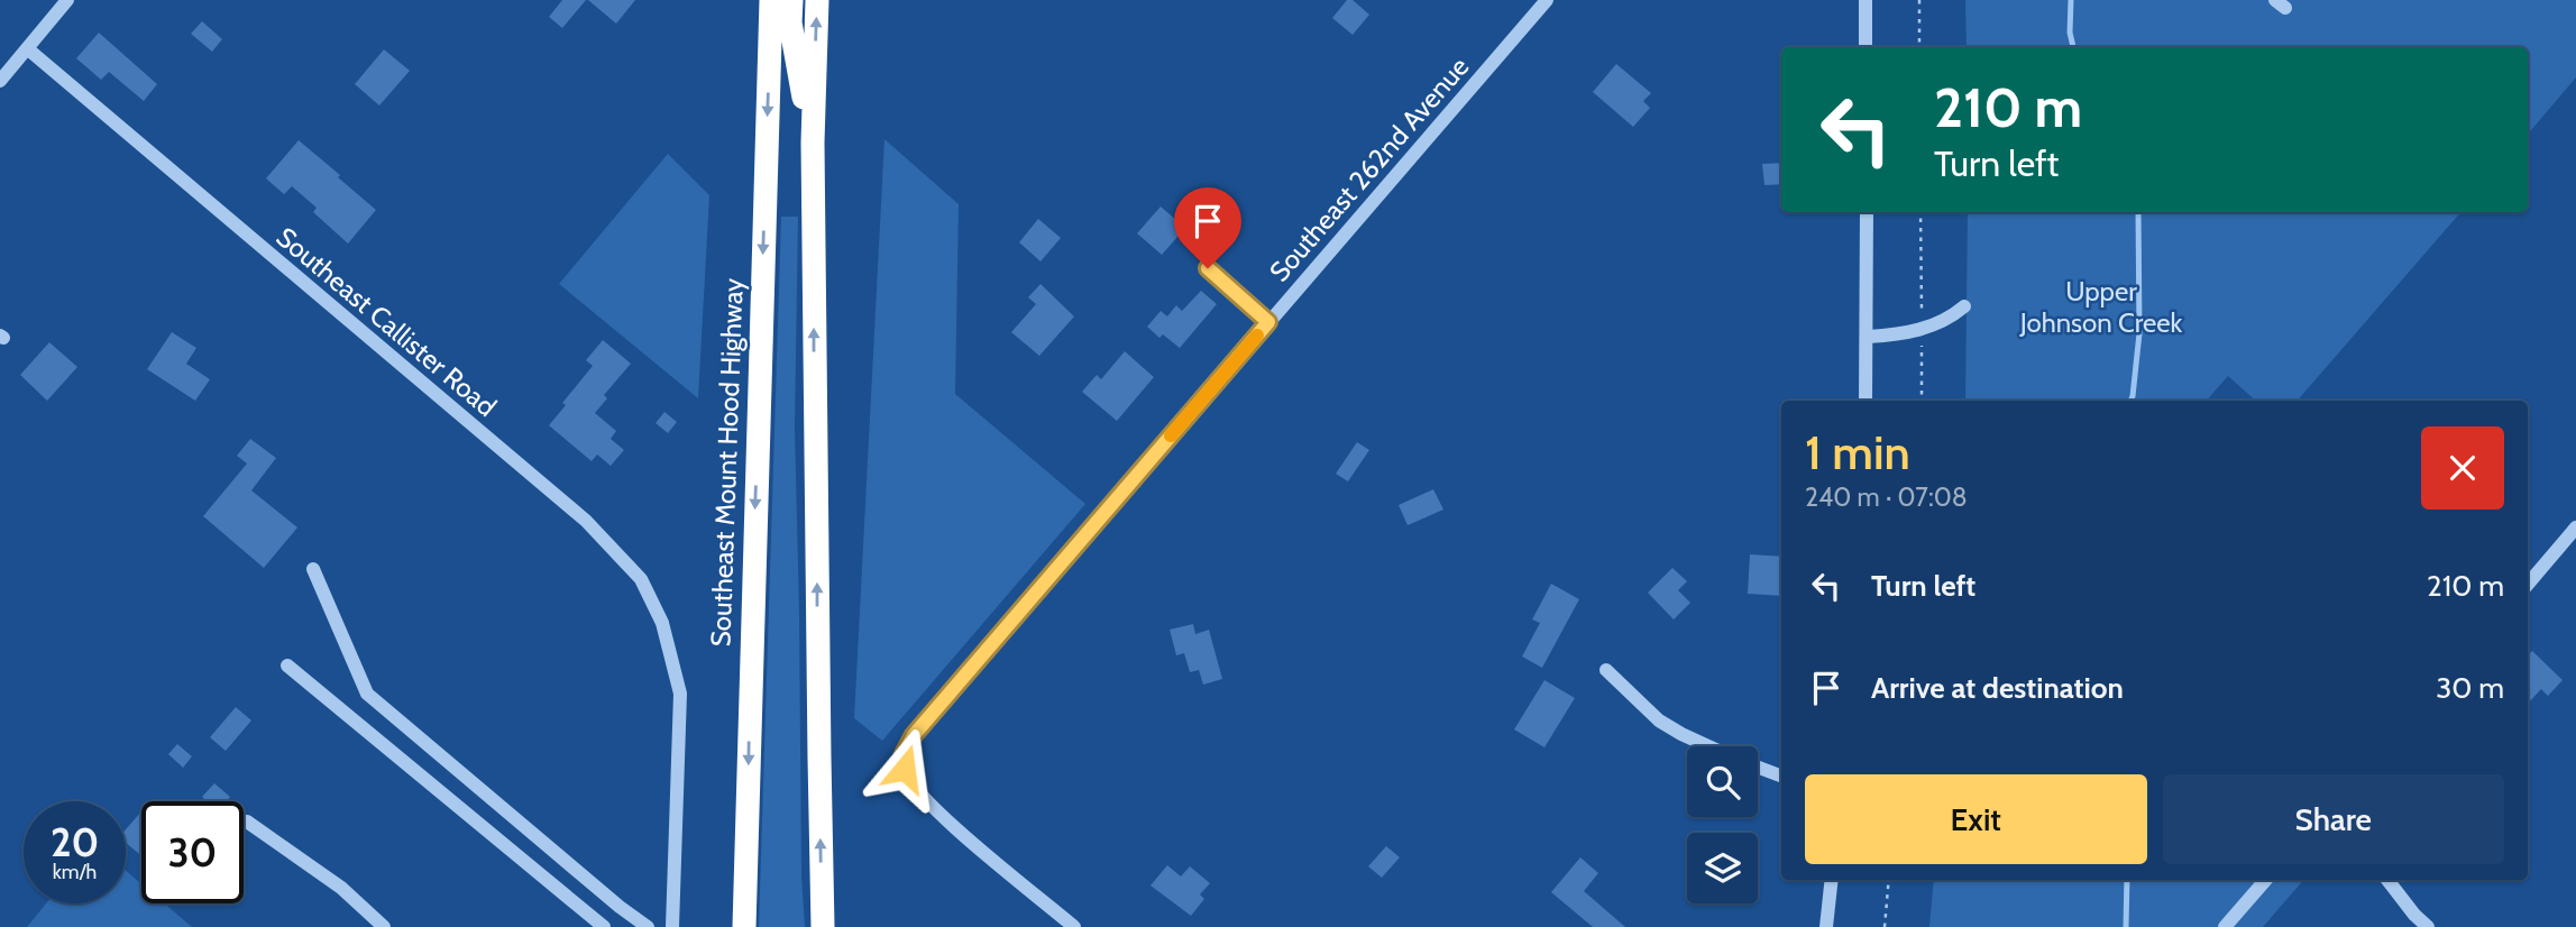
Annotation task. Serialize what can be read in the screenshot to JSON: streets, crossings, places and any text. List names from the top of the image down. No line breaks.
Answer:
{"streets":{"highway":["Southeast Mount Hood Highway"],"street":["Southeast 262nd Avenue","Southeast Callister Road"]},"parks":["Upper Johnson Creek"],"page":{"turn":["210 m","Turn left"],"heading":["1 min","240 m · 07:08"],"list":[{"name":"Turn left","value":"210 m"},{"name":"Arrive at destination","value":"30 m"}],"buttons":["Exit","Share"],"speed":"20 km/h","limit":"30"}}
